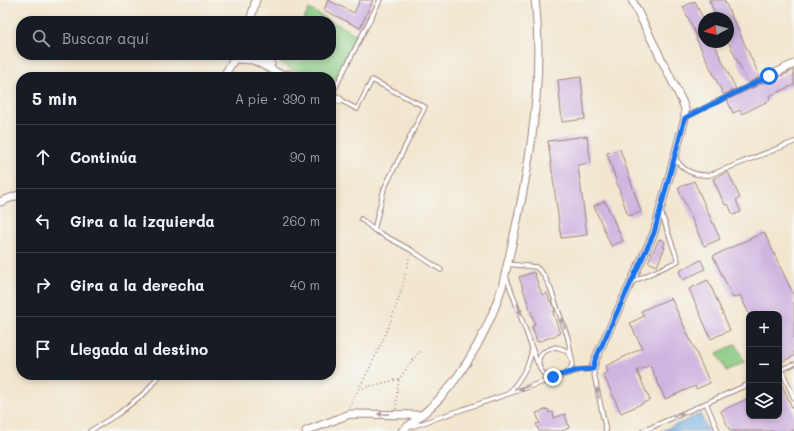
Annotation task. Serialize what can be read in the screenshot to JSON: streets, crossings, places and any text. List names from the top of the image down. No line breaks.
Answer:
{"north":"left","page":{"search":"Buscar aquí","heading":["5 min","A pie · 390 m"],"list":[["Continúa","90 m"],["Gira a la izquierda","260 m"],["Gira a la derecha","40 m"],"Llegada al destino"],"map_buttons":["+","−"]}}
